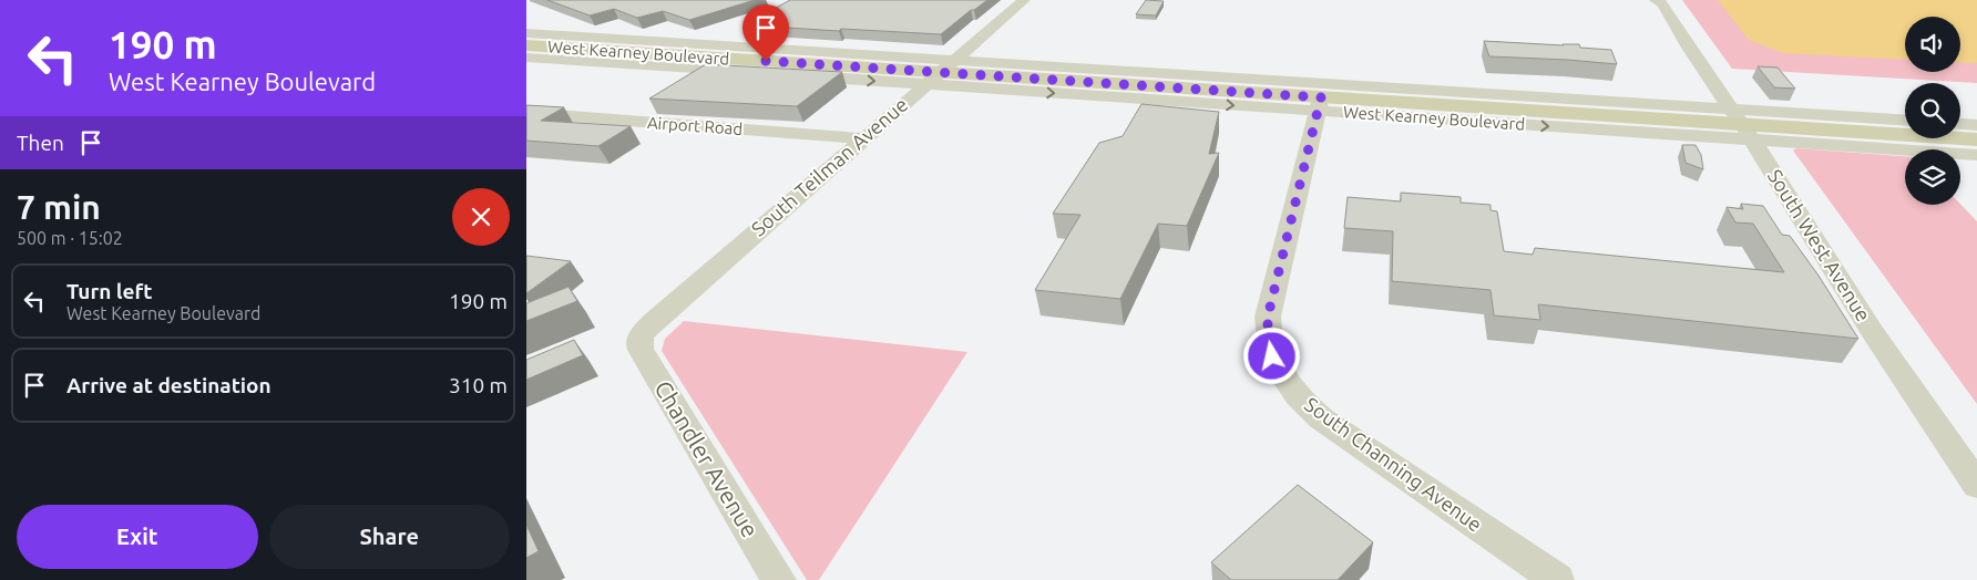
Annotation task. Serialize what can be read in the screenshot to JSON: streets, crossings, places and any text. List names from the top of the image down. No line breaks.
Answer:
{"streets":{"main road":["West Kearney Boulevard"],"street":["Airport Road","South Teilman Avenue","South West Avenue","Chandler Avenue","South Channing Avenue"]},"crossings":[["West Kearney Boulevard","South Teilman Avenue"],["West Kearney Boulevard","South West Avenue"],["West Kearney Boulevard","South Channing Avenue"],["Airport Road","South Teilman Avenue"],["South Teilman Avenue","Chandler Avenue"]],"page":{"turn":["190 m","West Kearney Boulevard"],"then":"Then","heading":["7 min","500 m · 15:02"],"list":[{"name":"Turn left","note":"West Kearney Boulevard","value":"190 m"},{"name":"Arrive at destination","value":"310 m"}],"buttons":["Exit","Share"]}}
